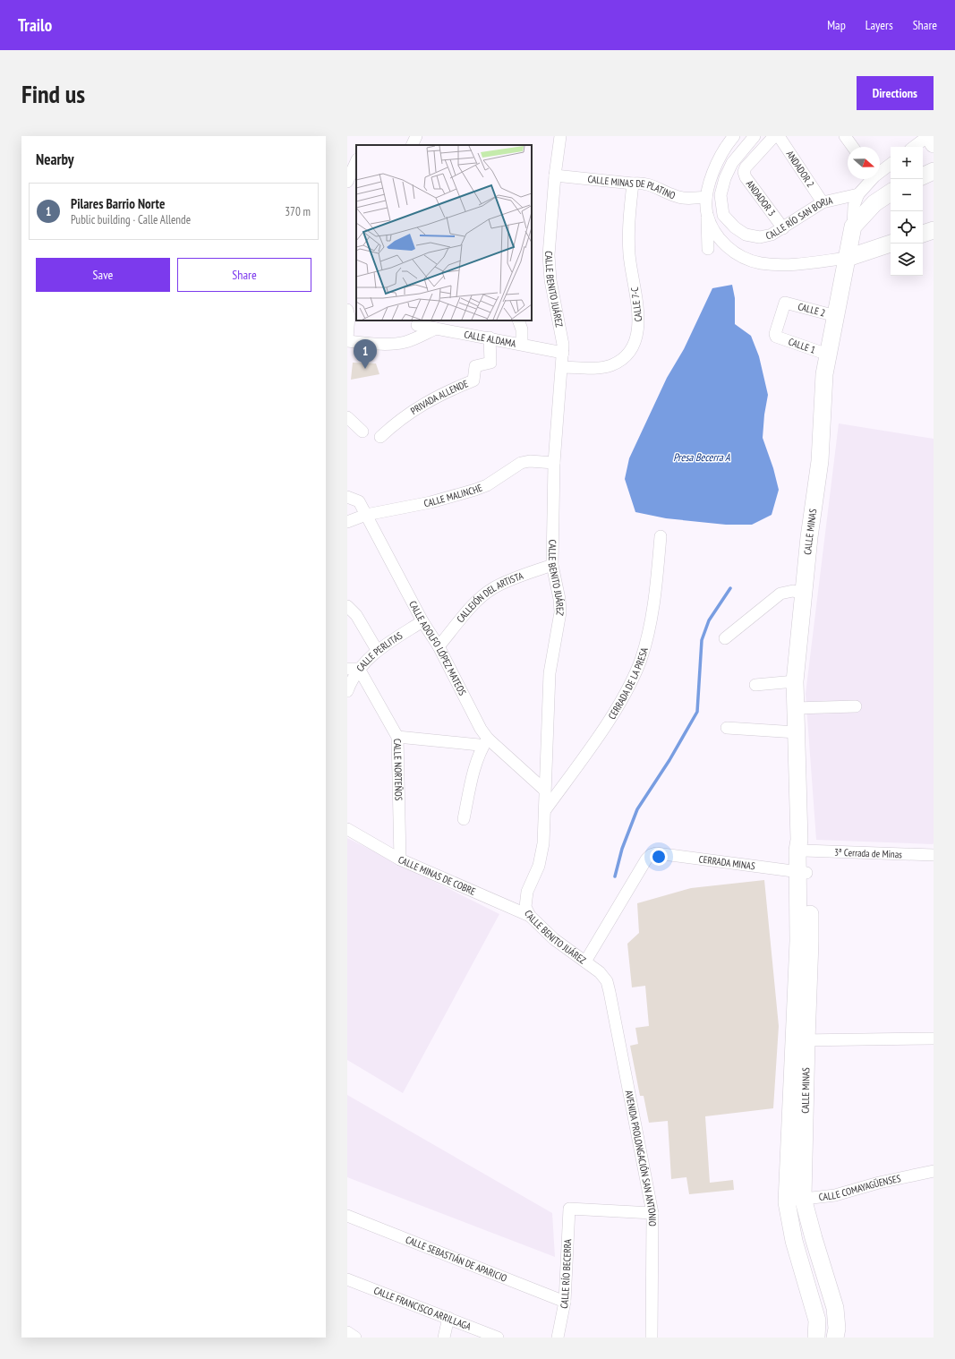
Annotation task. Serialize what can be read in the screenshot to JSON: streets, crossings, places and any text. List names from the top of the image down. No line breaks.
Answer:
{"streets":{"street":["ANDADOR 2","CALLE MINAS DE PLATINO","ANDADOR 3","CALLE RÍO SAN BORJA","CALLE BENITO JUÁREZ","CALLE 7-C","CALLE 2","CALLE ALDAMA","CALLE 1","PRIVADA ALLENDE","CALLE MALINCHE","CALLE MINAS","CALLEJÓN DEL ARTISTA","CALLE ADOLFO LÓPEZ MATEOS","CALLE PERLITAS","CERRADA DE LA PRESA","CALLE NORTEÑOS","3ª Cerrada de Minas","CERRADA MINAS","CALLE MINAS DE COBRE","AVENIDA PROLONGACIÓN SAN ANTONIO","CALLE COMAYAGÜENSES","CALLE SEBASTIÁN DE APARICIO","CALLE RÍO BECERRA","CALLE FRANCISCO ARRILLAGA"]},"crossings":[["ANDADOR 2","CALLE RÍO SAN BORJA"],["CALLE MINAS DE PLATINO","CALLE BENITO JUÁREZ"],["CALLE MINAS DE PLATINO","CALLE 7-C"],["ANDADOR 3","CALLE RÍO SAN BORJA"],["CALLE RÍO SAN BORJA","CALLE MINAS"],["CALLE BENITO JUÁREZ","CALLE 7-C"],["CALLE BENITO JUÁREZ","CALLE ALDAMA"],["CALLE BENITO JUÁREZ","CALLE MALINCHE"],["CALLE BENITO JUÁREZ","CALLEJÓN DEL ARTISTA"],["CALLE BENITO JUÁREZ","CALLE ADOLFO LÓPEZ MATEOS"],["CALLE BENITO JUÁREZ","CERRADA DE LA PRESA"],["CALLE BENITO JUÁREZ","CERRADA MINAS"],["CALLE BENITO JUÁREZ","CALLE MINAS DE COBRE"],["CALLE BENITO JUÁREZ","AVENIDA PROLONGACIÓN SAN ANTONIO"],["CALLE 2","CALLE 1"],["CALLE 2","CALLE MINAS"],["CALLE ALDAMA","PRIVADA ALLENDE"],["CALLE 1","CALLE MINAS"],["CALLE MALINCHE","CALLE ADOLFO LÓPEZ MATEOS"],["CALLE MINAS","3ª Cerrada de Minas"],["CALLE MINAS","CERRADA MINAS"],["CALLE MINAS","CALLE COMAYAGÜENSES"],["CALLEJÓN DEL ARTISTA","CALLE ADOLFO LÓPEZ MATEOS"],["CALLE ADOLFO LÓPEZ MATEOS","CALLE PERLITAS"],["CALLE PERLITAS","CALLE NORTEÑOS"],["CALLE NORTEÑOS","CALLE MINAS DE COBRE"],["AVENIDA PROLONGACIÓN SAN ANTONIO","CALLE RÍO BECERRA"],["CALLE SEBASTIÁN DE APARICIO","CALLE RÍO BECERRA"]],"water":["Presa Becerra A"],"north":"right","page":{"header":"Trailo","nav":["Map","Layers","Share"],"buttons":["Directions",["Save","Share"]],"title":"Find us","heading":"Nearby","map_buttons":["+","−"],"list":[{"mark":"1","name":"Pilares Barrio Norte","note":"Public building · Calle Allende","value":"370 m"}],"pins":"1"}}
